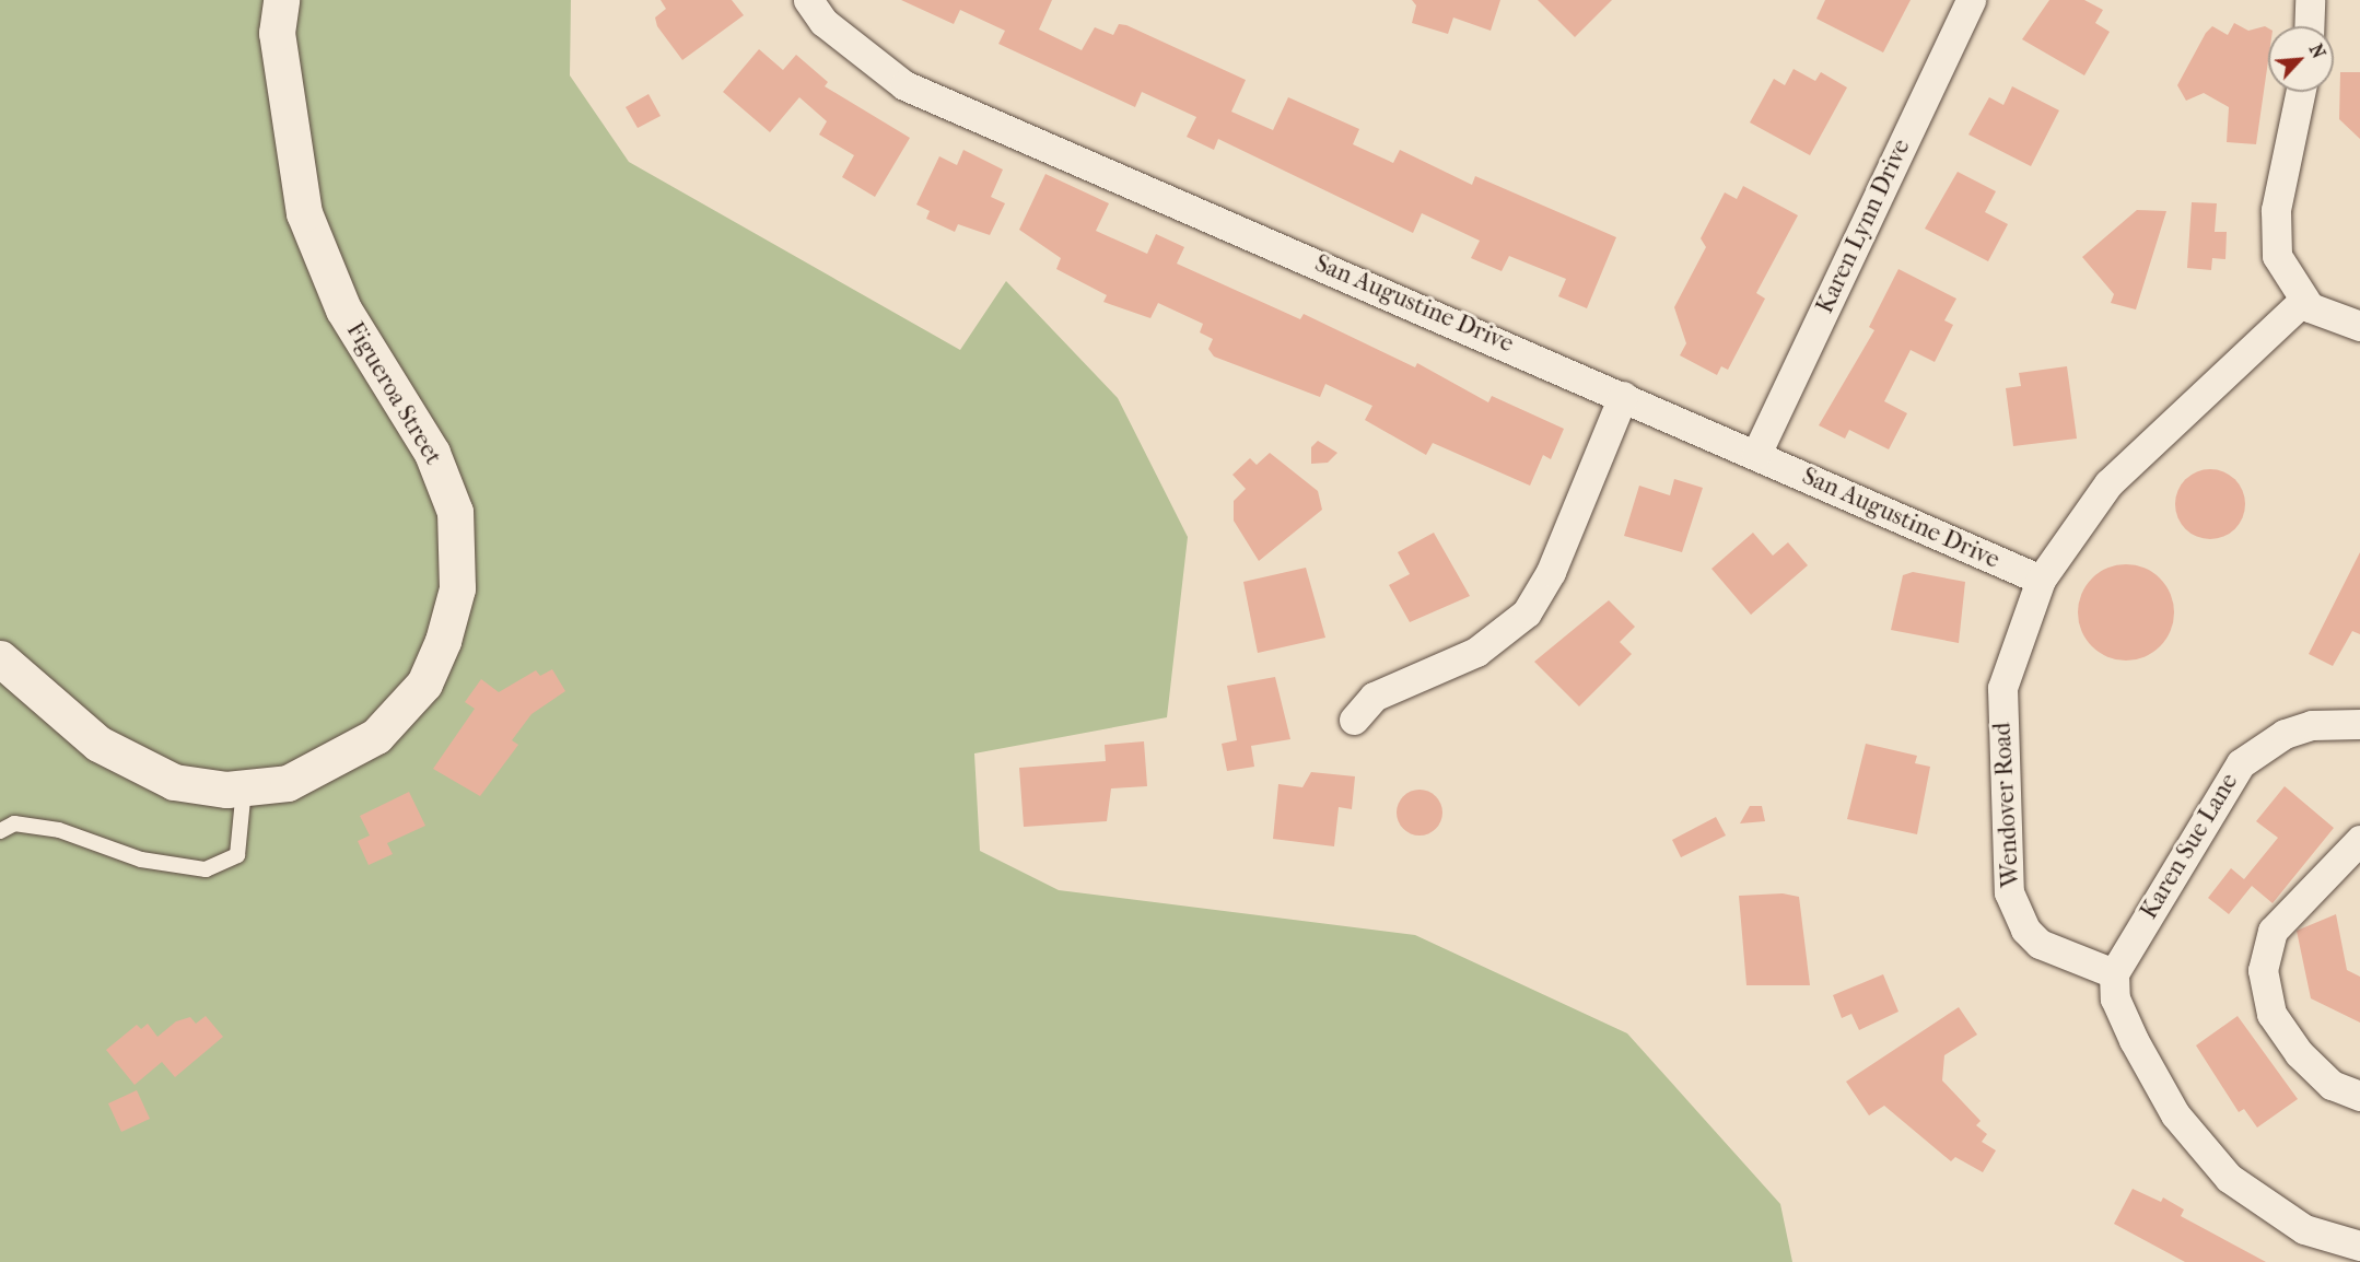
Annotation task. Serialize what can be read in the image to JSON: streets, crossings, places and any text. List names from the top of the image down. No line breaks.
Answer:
{"streets":{"street":["Karen Lynn Drive","San Augustine Drive","Figueroa Street","Wendover Road","Karen Sue Lane"]},"crossings":[["Karen Lynn Drive","San Augustine Drive"],["San Augustine Drive","Wendover Road"],["Wendover Road","Karen Sue Lane"]],"north":"top right"}
